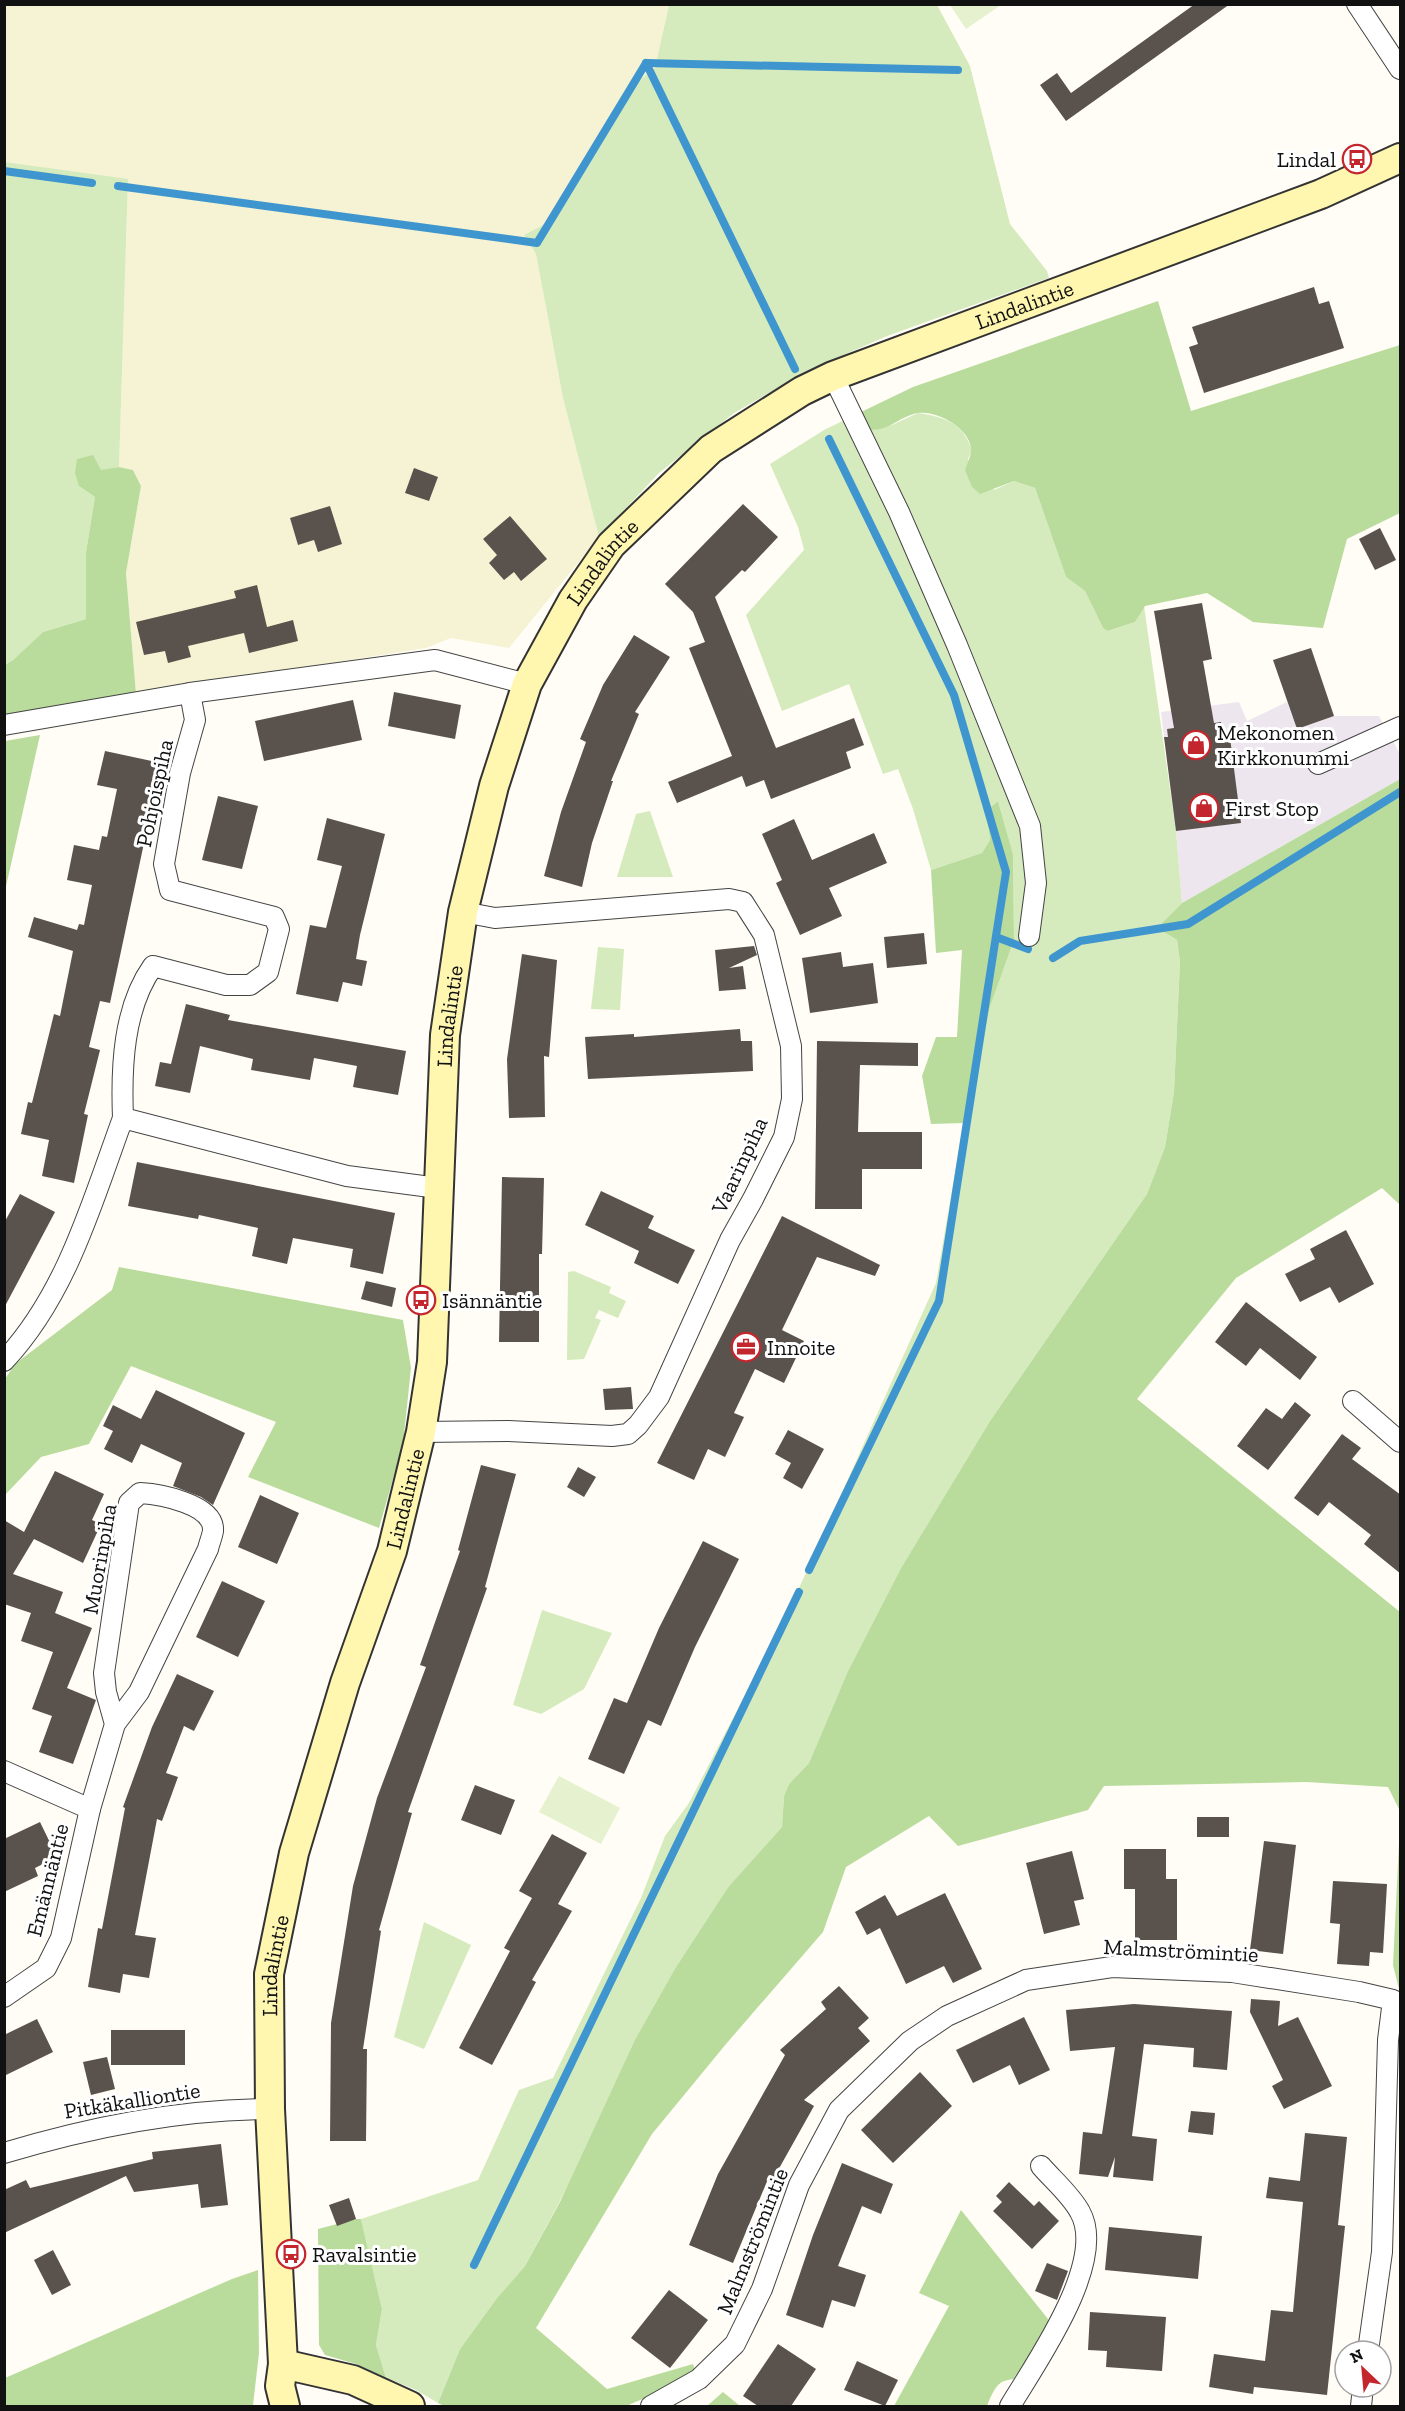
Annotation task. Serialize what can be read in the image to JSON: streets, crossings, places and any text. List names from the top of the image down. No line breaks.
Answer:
{"streets":{"street":["Lindalintie","Pohjoispiha","Vaarinpiha","Muorinpiha","Emännäntie","Malmströmintie","Pitkäkalliontie"]},"crossings":[["Lindalintie","Vaarinpiha"],["Lindalintie","Pitkäkalliontie"],["Muorinpiha","Emännäntie"]],"places":{"bus stop":["Lindal","Isännäntie","Ravalsintie"],"shop":["Mekonomen Kirkkonummi","First Stop"],"office":["Innoite"]},"north":"top left"}
